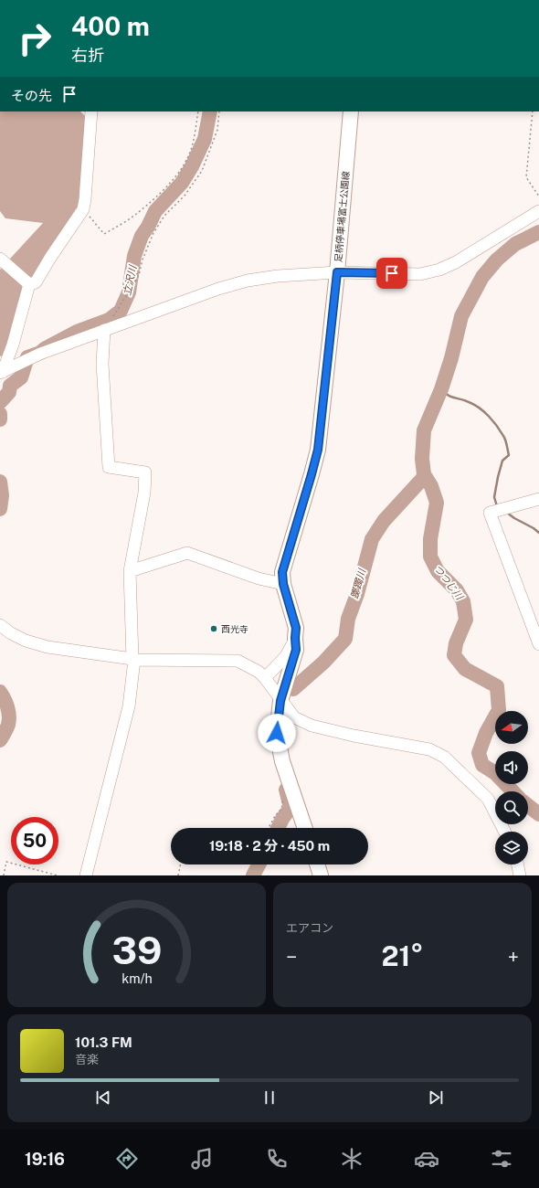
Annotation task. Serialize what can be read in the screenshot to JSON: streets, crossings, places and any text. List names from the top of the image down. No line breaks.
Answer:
{"streets":{"main road":["足柄停車場富士公園線"]},"water":["立沢川","つつじ川","躑躅川"],"places":["西光寺"],"north":"left","page":{"turn":["400 m","右折"],"then":"その先","limit":"50","trip":"19:18 · 2 分 · 450 m","tile":"エアコン","heat":["−","21°","+"],"song":["101.3 FM","音楽"],"tabs":"19:16","gauge":["39","km/h"]}}
